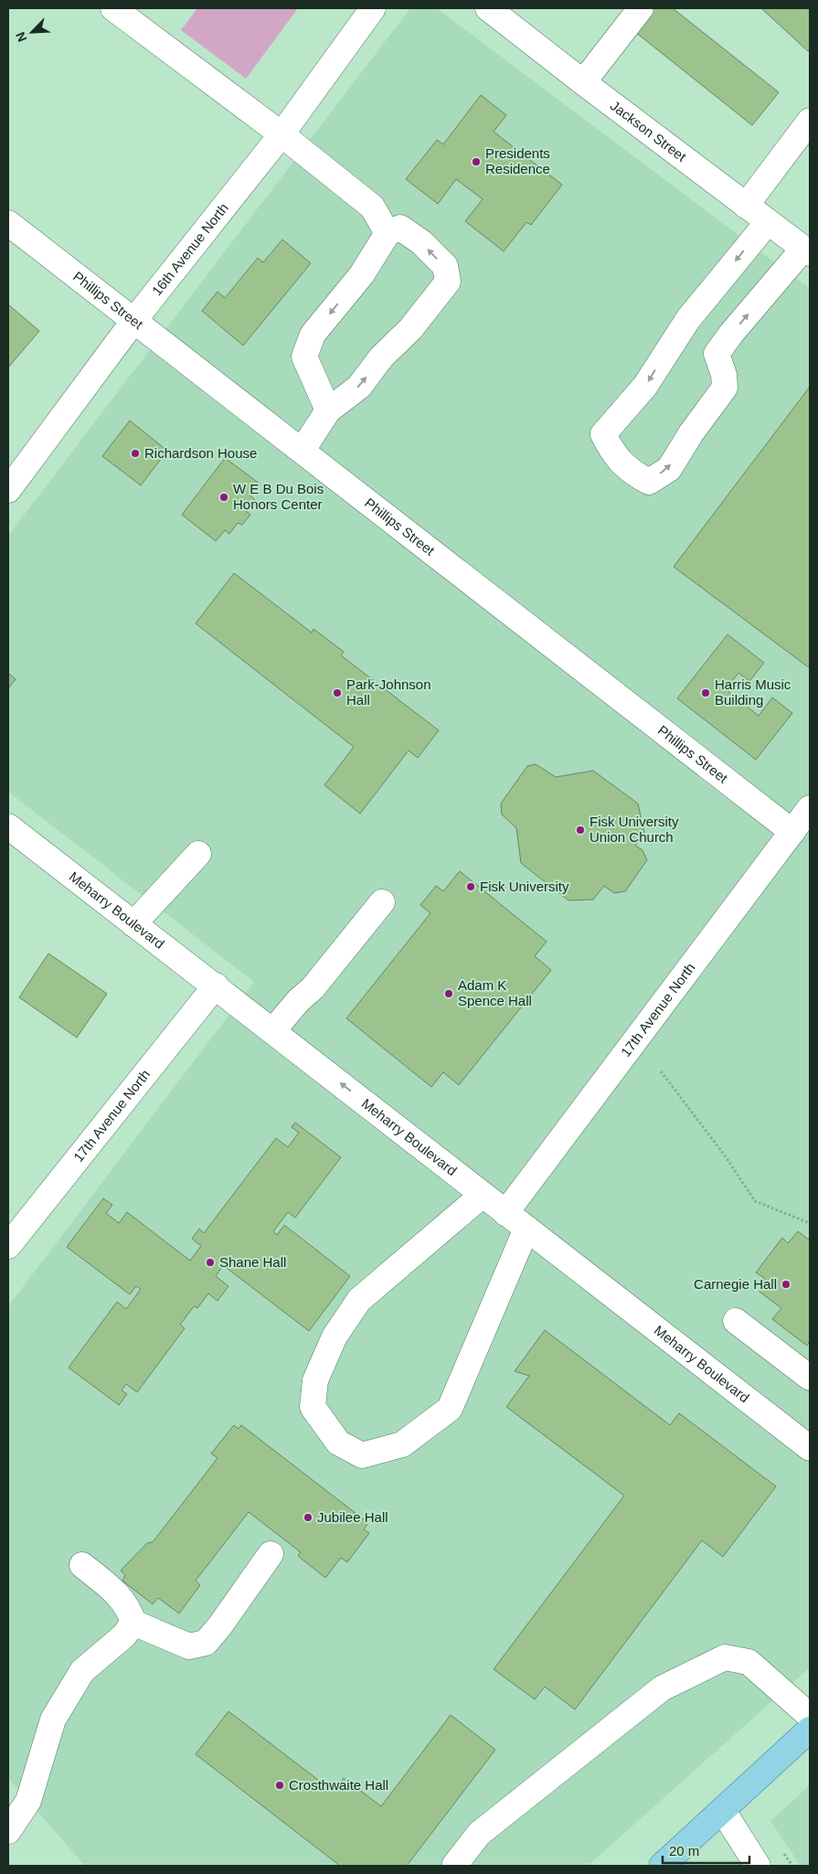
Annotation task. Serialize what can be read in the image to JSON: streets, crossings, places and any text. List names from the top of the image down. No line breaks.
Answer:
{"streets":{"street":["Jackson Street","16th Avenue North","Phillips Street","Meharry Boulevard","17th Avenue North"]},"crossings":[["16th Avenue North","Phillips Street"],["Phillips Street","17th Avenue North"],["Meharry Boulevard","17th Avenue North"]],"places":["Presidents Residence","Richardson House","W E B Du Bois Honors Center","Park-Johnson Hall","Harris Music Building","Fisk University Union Church","Fisk University","Adam K Spence Hall","Shane Hall","Carnegie Hall","Jubilee Hall","Crosthwaite Hall"],"scale_bar":"20 m","north":"bottom left"}
